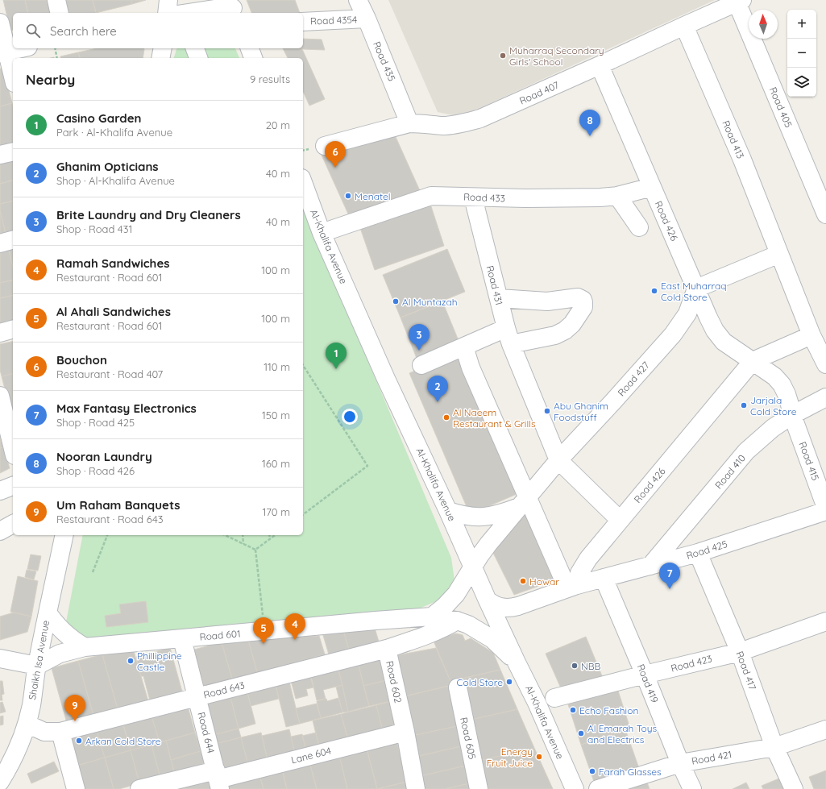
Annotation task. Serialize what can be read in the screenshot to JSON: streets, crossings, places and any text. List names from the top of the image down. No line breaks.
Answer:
{"streets":{"street":["Road 4354","Road 435","Road 407","Road 405","Road 413","Road 433","Road 426","Al-Khalifa Avenue","Road 431","Road 427","Road 415","Road 410","Road 425","Road 601","Shaikh Isa Avenue","Road 423","Road 417","Road 602","Road 419","Road 643","Road 644","Road 605","Lane 604","Road 421"]},"crossings":[["Road 4354","Road 435"],["Road 435","Road 407"],["Road 407","Road 405"],["Road 407","Road 413"],["Road 407","Road 426"],["Road 433","Road 426"],["Road 433","Al-Khalifa Avenue"],["Road 433","Road 431"],["Road 426","Road 427"],["Road 426","Road 415"],["Road 426","Road 410"],["Road 426","Road 425"],["Al-Khalifa Avenue","Road 427"],["Al-Khalifa Avenue","Road 425"],["Al-Khalifa Avenue","Road 601"],["Road 415","Road 410"],["Road 410","Road 425"],["Road 425","Road 417"],["Road 425","Road 419"],["Road 601","Shaikh Isa Avenue"],["Road 601","Road 602"],["Road 601","Road 644"],["Shaikh Isa Avenue","Road 643"],["Road 423","Road 417"],["Road 423","Road 419"],["Road 417","Road 421"],["Road 602","Road 643"],["Road 602","Lane 604"],["Road 419","Road 421"],["Road 643","Road 644"],["Road 644","Lane 604"]],"places":["Muharraq Secondary Girls' School","Menatel","East Muharraq Cold Store","Al Muntazah","Jarjala Cold Store","Abu Ghanim Foodstuff","Al Naeem Restaurant & Grills","Howar","Phillippine Castle","NBB","Cold Store","Echo Fashion","Al Emarah Toys and Electrics","Arkan Cold Store","Energy Fruit Juice","Farah Glasses"],"north":"top","page":{"map_buttons":["+","−"],"search":"Search here","heading":["Nearby","9 results"],"list":[{"mark":"1","name":"Casino Garden","note":"Park · Al-Khalifa Avenue","value":"20 m"},{"mark":"2","name":"Ghanim Opticians","note":"Shop · Al-Khalifa Avenue","value":"40 m"},{"mark":"3","name":"Brite Laundry and Dry Cleaners","note":"Shop · Road 431","value":"40 m"},{"mark":"4","name":"Ramah Sandwiches","note":"Restaurant · Road 601","value":"100 m"},{"mark":"5","name":"Al Ahali Sandwiches","note":"Restaurant · Road 601","value":"100 m"},{"mark":"6","name":"Bouchon","note":"Restaurant · Road 407","value":"110 m"},{"mark":"7","name":"Max Fantasy Electronics","note":"Shop · Road 425","value":"150 m"},{"mark":"8","name":"Nooran Laundry","note":"Shop · Road 426","value":"160 m"},{"mark":"9","name":"Um Raham Banquets","note":"Restaurant · Road 643","value":"170 m"}],"pins":["8","6","3","1","2","7","4","5","9"]}}
